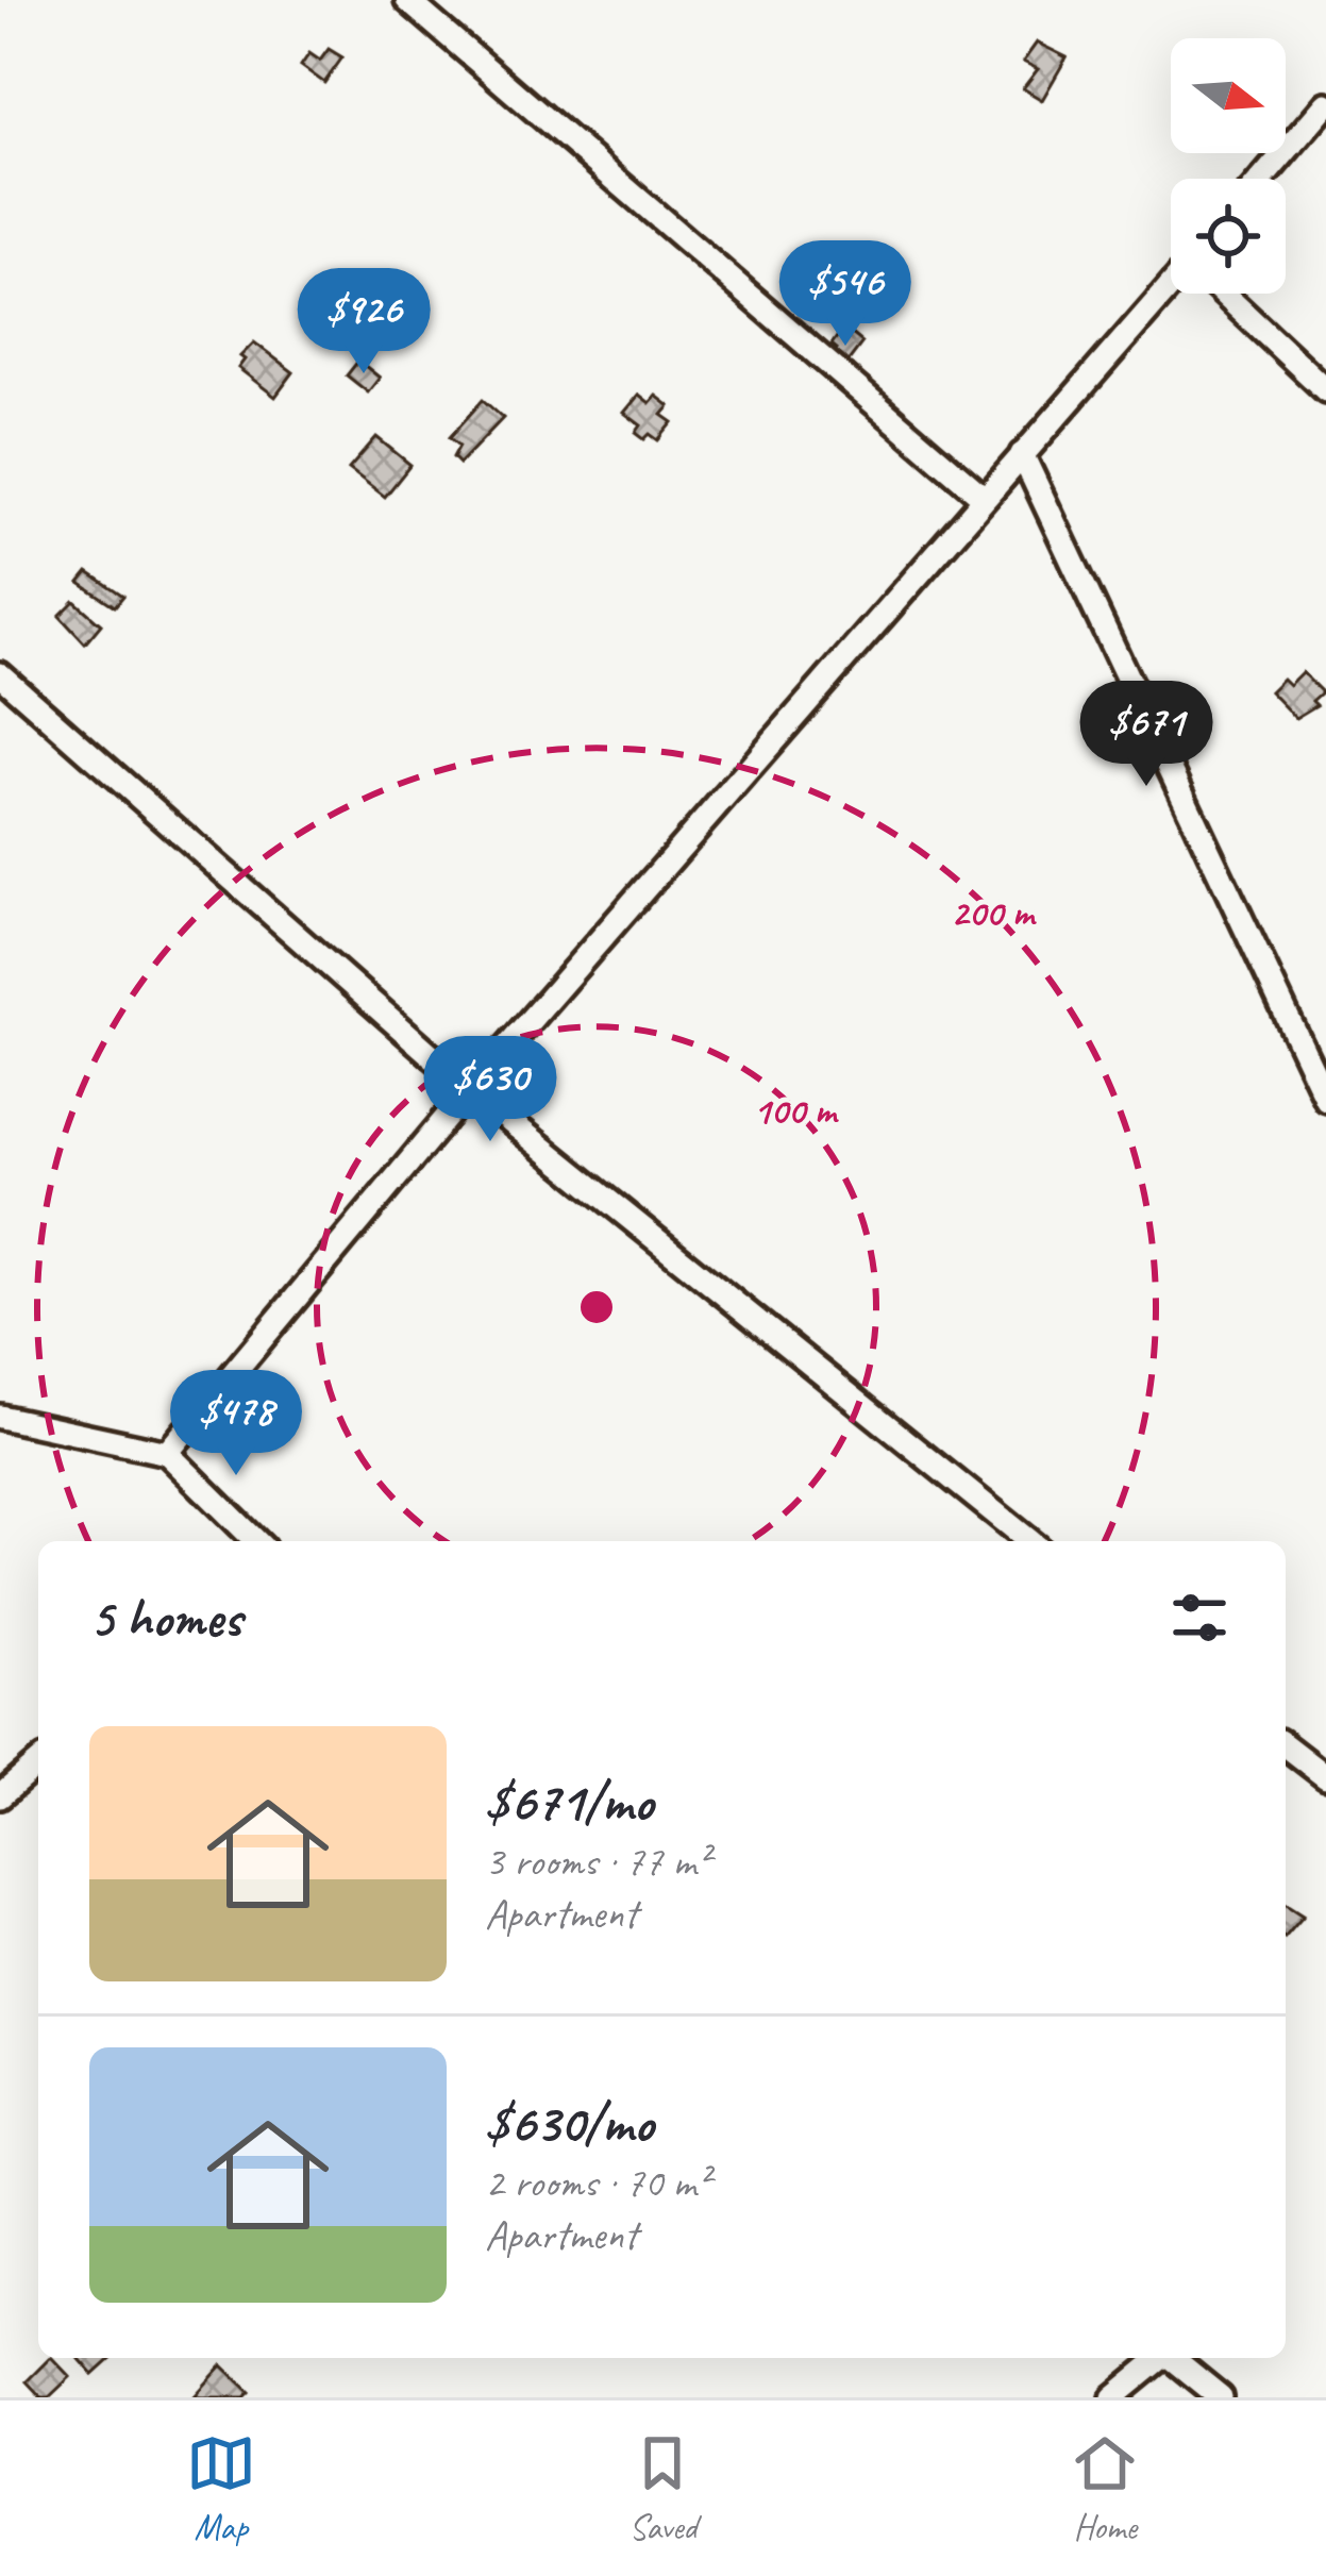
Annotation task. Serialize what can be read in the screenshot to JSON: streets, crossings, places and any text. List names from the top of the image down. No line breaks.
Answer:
{"north":"right","page":{"price":["$546","$926","$671","$630","$478"],"heading":"5 homes","list":[{"name":"$671/mo","note":"3 rooms · 77 m² · Apartment"},{"name":"$630/mo","note":"2 rooms · 70 m² · Apartment"}],"tabs":["Map","Saved","Home"]},"rings":["200 m","100 m"]}
